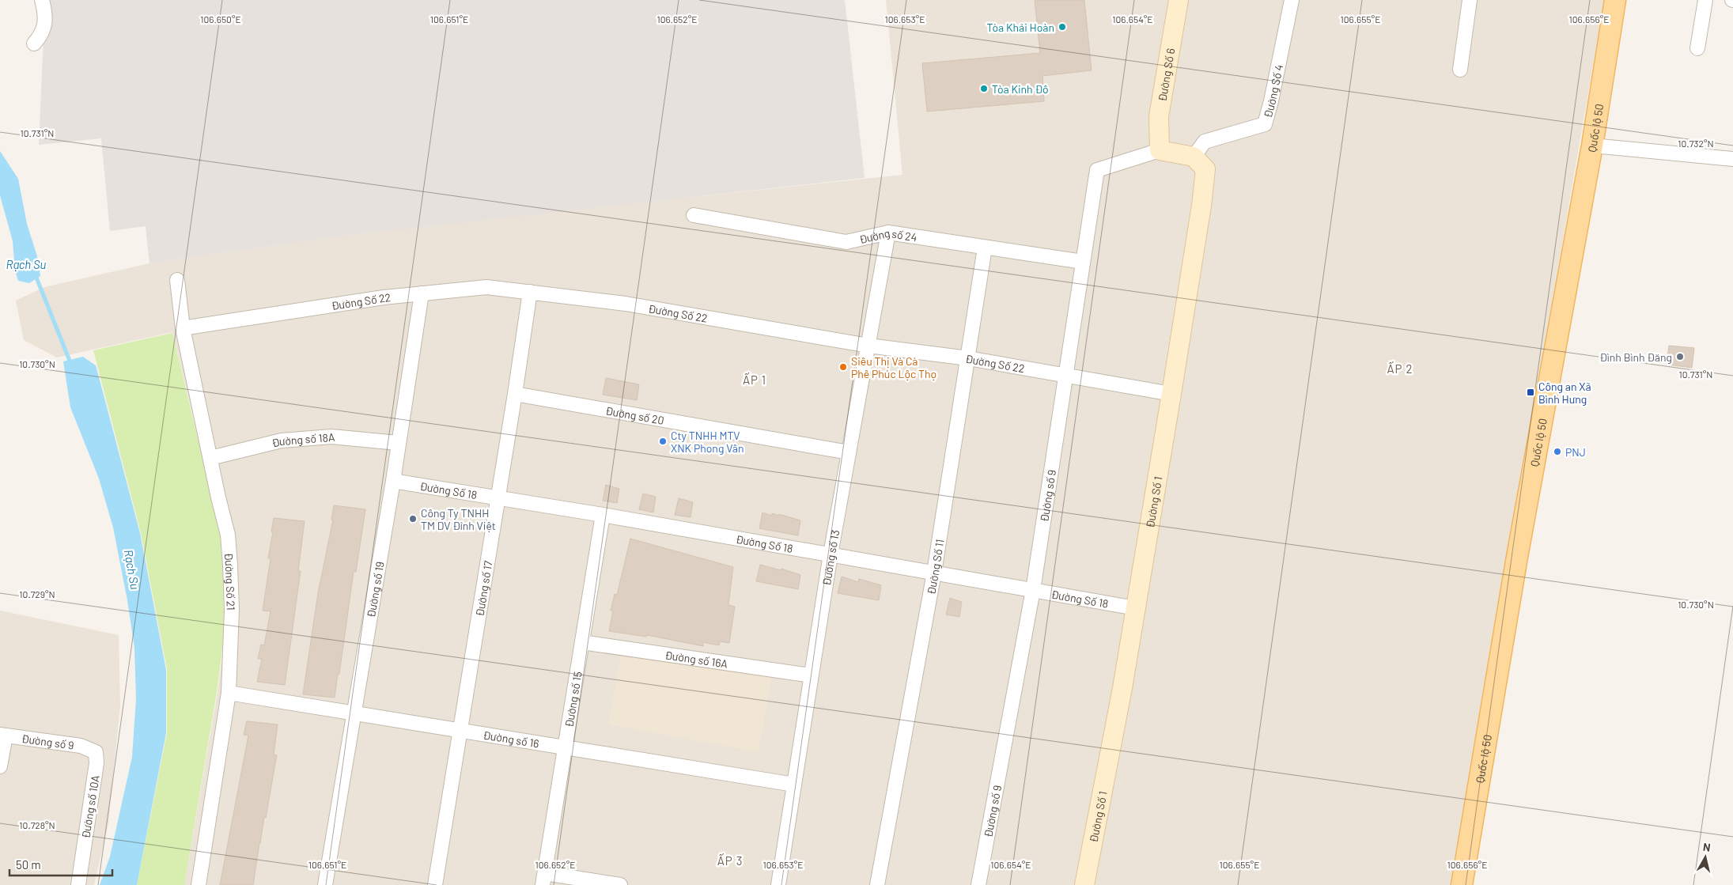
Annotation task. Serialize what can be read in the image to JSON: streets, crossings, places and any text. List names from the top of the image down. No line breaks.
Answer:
{"streets":{"main road":["Quốc lộ 50"],"street":["Đường Số 6","Đường Số 4","Đường số 24","Đường Số 22","Đường số 20","Đường số 18A","Đường Số 18","Đường số 9","Đường Số 1","Đường số 13","Đường Số 11","Đường Số 21","Đường số 17","Đường số 19","Đường số 16A","Đường số 15","Đường số 16","Đường số 10A"]},"crossings":[["Đường Số 6","Đường số 9"],["Đường Số 4","Đường Số 1"],["Đường số 24","Đường số 9"],["Đường số 24","Đường số 13"],["Đường số 24","Đường Số 11"],["Đường Số 22","Đường số 9"],["Đường Số 22","Đường Số 1"],["Đường Số 22","Đường số 13"],["Đường Số 22","Đường Số 11"],["Đường Số 22","Đường Số 21"],["Đường Số 22","Đường số 17"],["Đường Số 22","Đường số 19"],["Đường số 20","Đường số 13"],["Đường số 20","Đường số 17"],["Đường số 18A","Đường Số 21"],["Đường số 18A","Đường số 19"],["Đường Số 18","Đường số 9"],["Đường Số 18","Đường Số 1"],["Đường Số 18","Đường số 13"],["Đường Số 18","Đường Số 11"],["Đường Số 18","Đường số 17"],["Đường Số 18","Đường số 19"],["Đường Số 18","Đường số 15"],["Đường số 9","Đường số 10A"],["Đường số 13","Đường số 16A"],["Đường số 13","Đường số 16"],["Đường Số 21","Đường số 16"],["Đường số 17","Đường số 16"],["Đường số 19","Đường số 16"],["Đường số 16A","Đường số 15"],["Đường số 15","Đường số 16"]],"districts":["ẤP 2","ẤP 1","ẤP 3"],"water":["Rạch Su"],"places":{"other":["Tòa Khải Hoàn","Tòa Kinh Đô","Đình Bình Đăng","Siêu Thị Và Cà Phê Phúc Lộc Thọ","Cty TNHH MTV XNK Phong Vân","PNJ","Công Ty TNHH TM DV Đỉnh Việt"],"transit":["Công an Xã Bình Hưng"]},"scale_bar":"50 m","north":"top","coordinates":["106.650°E","106.651°E","106.652°E","106.653°E","106.654°E","106.655°E","106.656°E","10.731°N","10.732°N","10.730°N","10.729°N","10.728°N"]}
